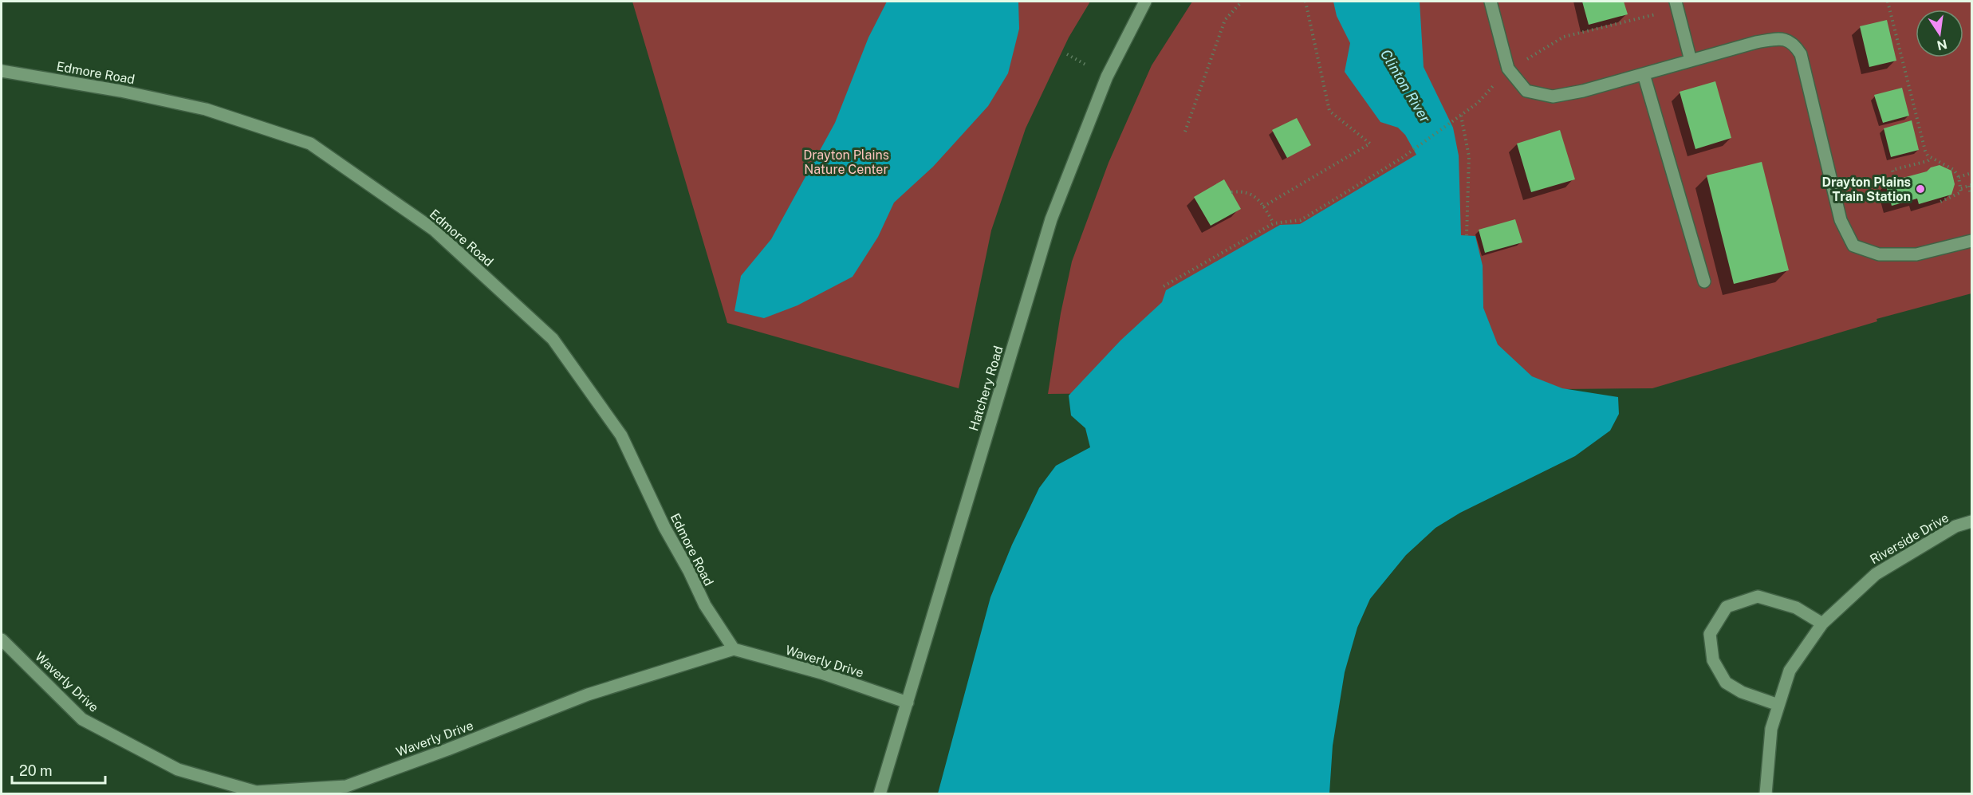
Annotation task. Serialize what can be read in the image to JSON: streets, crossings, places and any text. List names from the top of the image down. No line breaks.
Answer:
{"streets":{"street":["Edmore Road","Hatchery Road","Riverside Drive","Waverly Drive"]},"crossings":[["Edmore Road","Waverly Drive"],["Hatchery Road","Waverly Drive"]],"water":["Clinton River"],"parks":["Drayton Plains Nature Center"],"places":["Drayton Plains Train Station"],"scale_bar":"20 m","north":"bottom"}
